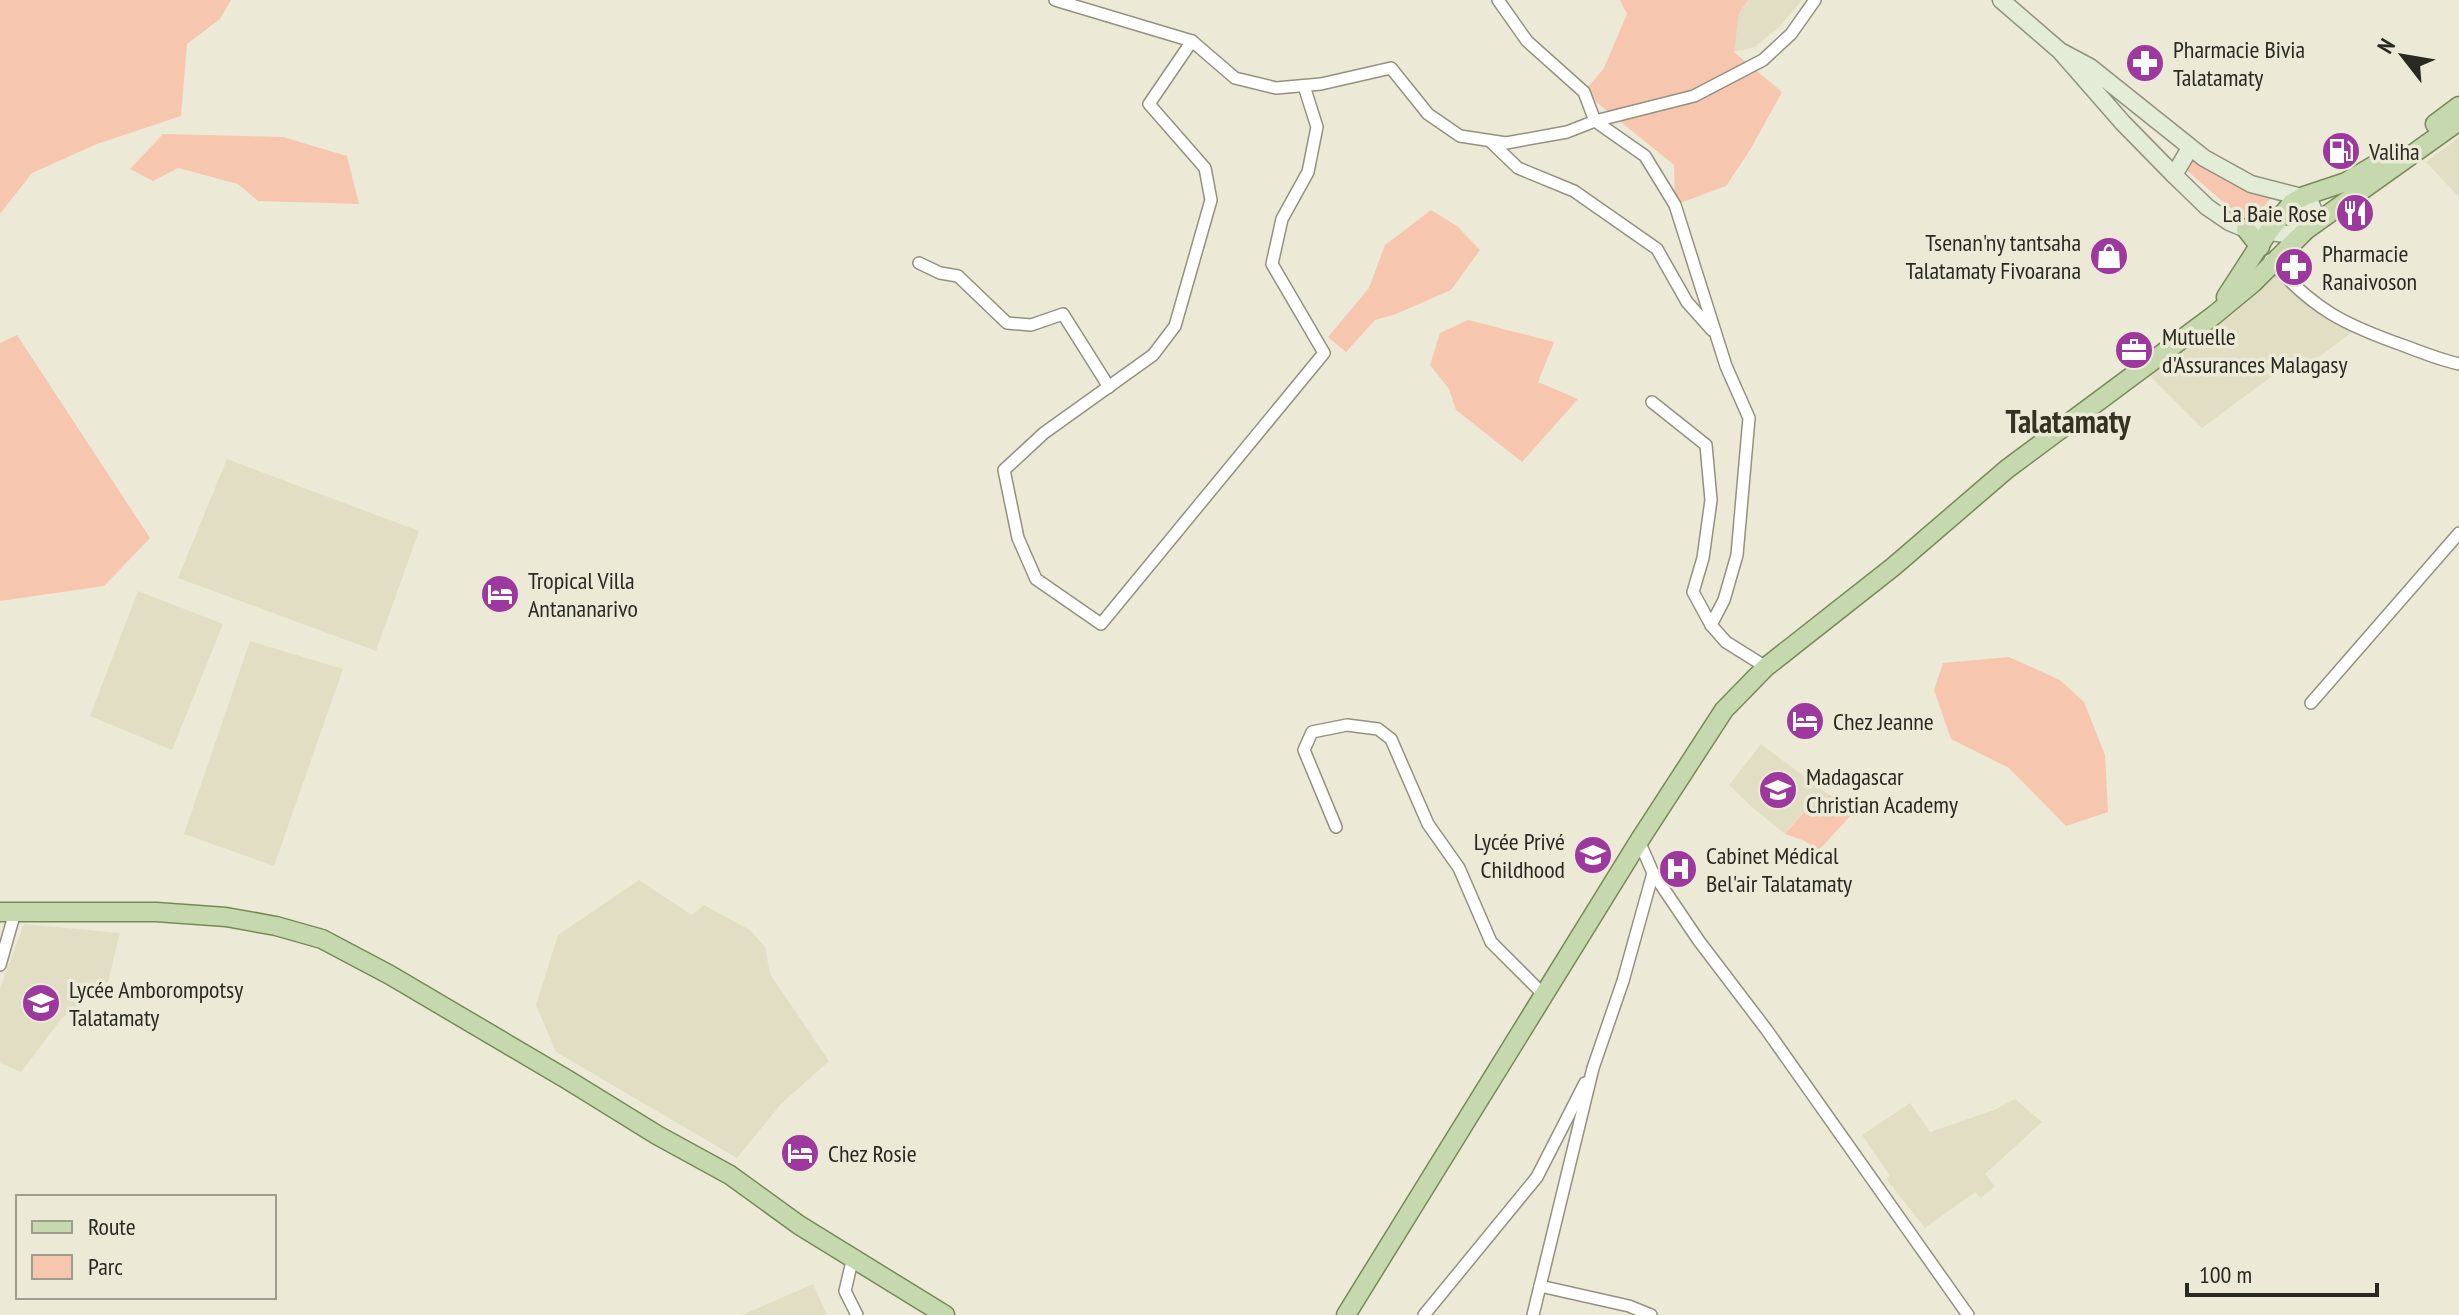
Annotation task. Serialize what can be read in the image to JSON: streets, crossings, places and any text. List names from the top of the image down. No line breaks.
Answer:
{"districts":["Talatamaty"],"places":{"pharmacy":["Pharmacie Bivia Talatamaty","Pharmacie Ranaivoson"],"fuel station":["Valiha"],"restaurant":["La Baie Rose"],"shop":["Tsenan'ny tantsaha Talatamaty Fivoarana"],"office":["Mutuelle d'Assurances Malagasy"],"hotel":["Tropical Villa Antananarivo","Chez Jeanne","Chez Rosie"],"school or university":["Madagascar Christian Academy","Lycée Privé Childhood","Lycée Amborompotsy Talatamaty"],"hospital":["Cabinet Médical Bel'air Talatamaty"]},"legend":["Route","Parc"],"scale_bar":"100 m","north":"top left"}
